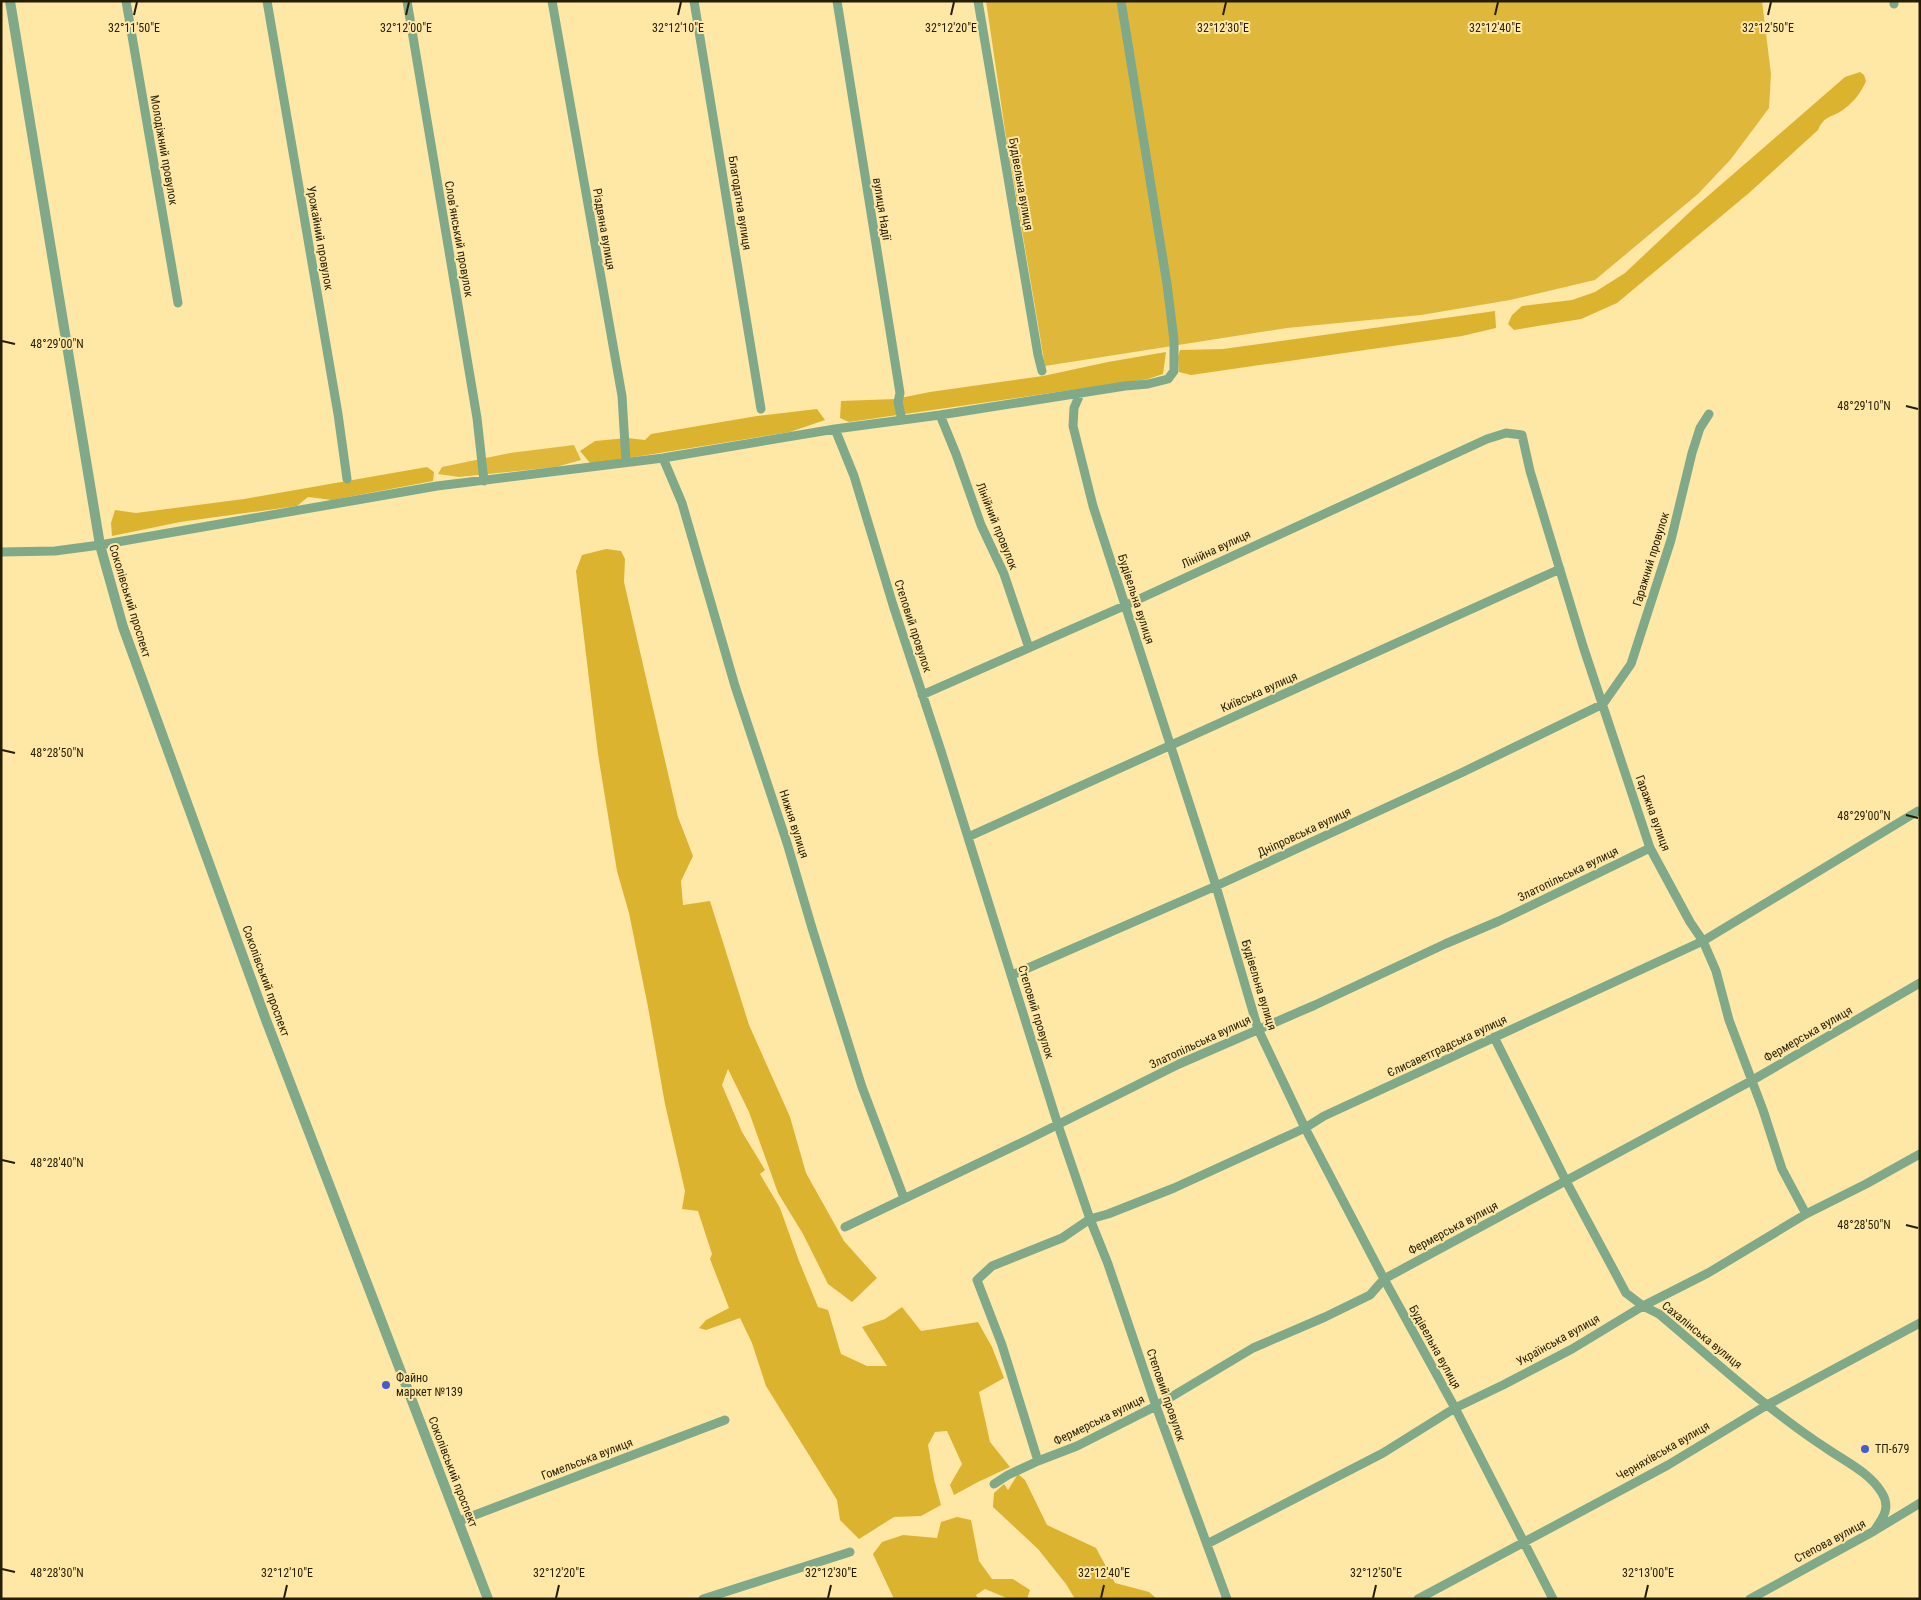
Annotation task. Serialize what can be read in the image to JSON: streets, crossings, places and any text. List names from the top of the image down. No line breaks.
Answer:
{"streets":{"street":["Молодіжний провулок","Будівельна вулиця","Благодатна вулиця","вулиця Надії","Різдвяна вулиця","Урожайний провулок","Словʼянський провулок","Лінійний провулок","Лінійна вулиця","Гаражний провулок","Соколівський проспект","Степовий провулок","Київська вулиця","Гаражна вулиця","Нижня вулиця","Дніпровська вулиця","Златопільська вулиця","Фермерська вулиця","Єлисаветградська вулиця","Сахалінська вулиця","Українська вулиця","Черняхівська вулиця","Гомельська вулиця","Степова вулиця"]},"crossings":[["Будівельна вулиця","Лінійна вулиця"],["Будівельна вулиця","Київська вулиця"],["Будівельна вулиця","Дніпровська вулиця"],["Будівельна вулиця","Златопільська вулиця"],["Будівельна вулиця","Фермерська вулиця"],["Будівельна вулиця","Єлисаветградська вулиця"],["Будівельна вулиця","Українська вулиця"],["Будівельна вулиця","Черняхівська вулиця"],["Лінійний провулок","Лінійна вулиця"],["Лінійна вулиця","Степовий провулок"],["Лінійна вулиця","Гаражна вулиця"],["Гаражний провулок","Гаражна вулиця"],["Гаражний провулок","Дніпровська вулиця"],["Соколівський проспект","Гомельська вулиця"],["Степовий провулок","Київська вулиця"],["Степовий провулок","Дніпровська вулиця"],["Степовий провулок","Златопільська вулиця"],["Степовий провулок","Фермерська вулиця"],["Степовий провулок","Єлисаветградська вулиця"],["Степовий провулок","Українська вулиця"],["Київська вулиця","Гаражна вулиця"],["Гаражна вулиця","Дніпровська вулиця"],["Гаражна вулиця","Златопільська вулиця"],["Гаражна вулиця","Фермерська вулиця"],["Гаражна вулиця","Єлисаветградська вулиця"],["Гаражна вулиця","Українська вулиця"],["Нижня вулиця","Златопільська вулиця"],["Фермерська вулиця","Єлисаветградська вулиця"],["Фермерська вулиця","Сахалінська вулиця"],["Єлисаветградська вулиця","Сахалінська вулиця"],["Сахалінська вулиця","Українська вулиця"],["Сахалінська вулиця","Черняхівська вулиця"],["Сахалінська вулиця","Степова вулиця"]],"places":["Файно маркет №139","ТП-679"],"coordinates":["32°11'50\"E","32°12'00\"E","32°12'10\"E","32°12'20\"E","32°12'30\"E","32°12'40\"E","32°12'50\"E","48°29'00\"N","48°29'10\"N","48°28'50\"N","48°28'40\"N","48°28'30\"N","32°13'00\"E"]}
